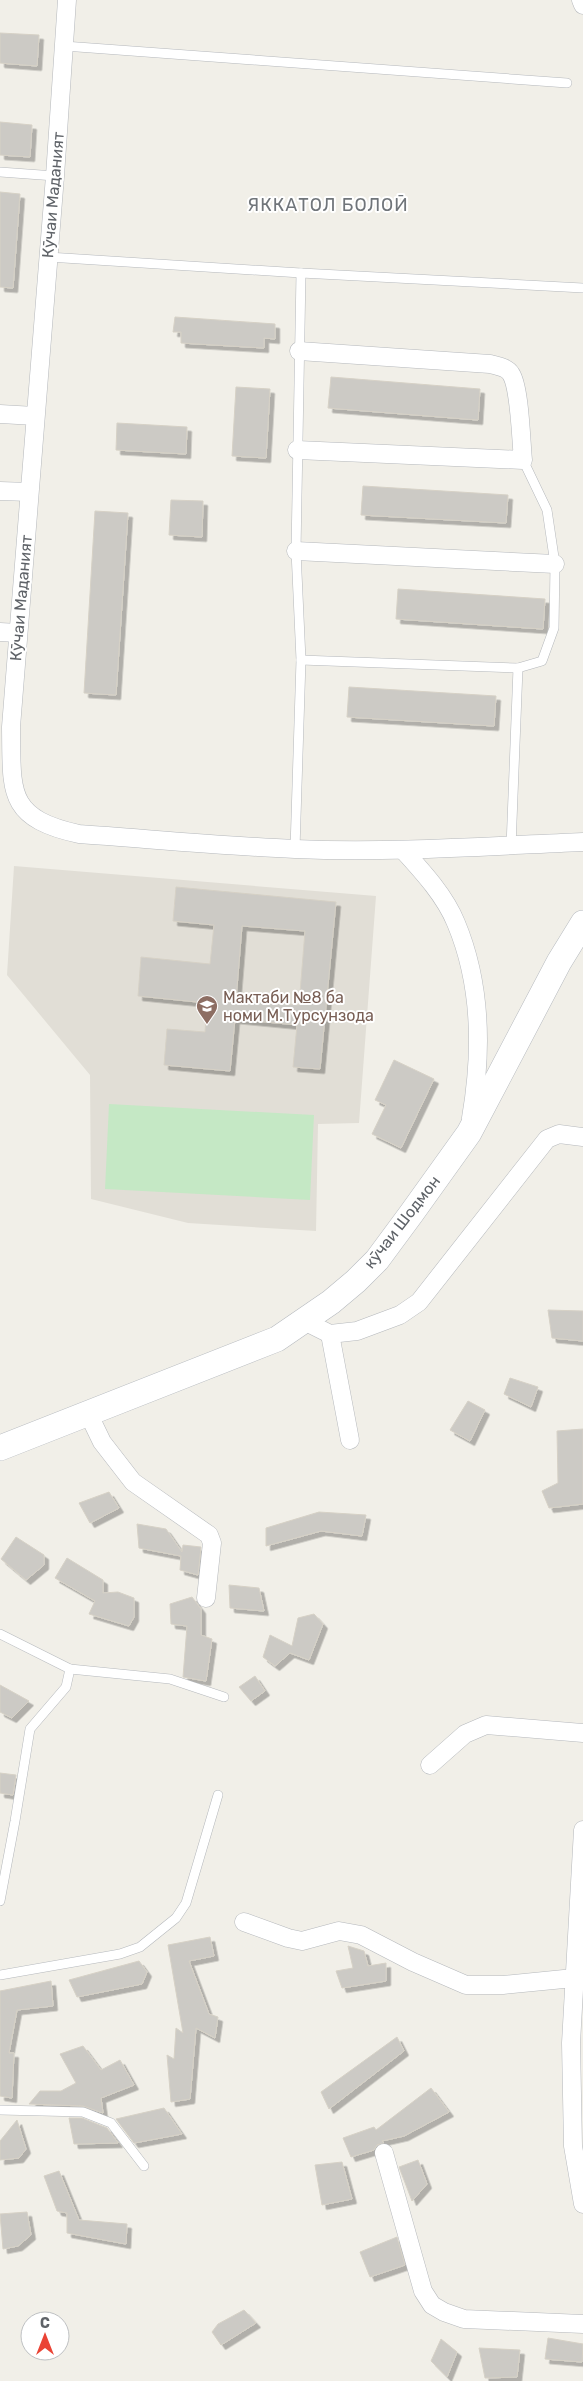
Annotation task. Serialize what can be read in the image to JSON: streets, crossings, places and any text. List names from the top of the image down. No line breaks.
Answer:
{"streets":{"main road":["кӯчаи Шодмон"],"street":["Кӯчаи Маданият"]},"districts":["ЯККАТОЛ БОЛОӢ"],"places":{"school or university":["Мактаби №8 ба номи М.Турсунзода"]},"north":"top"}
